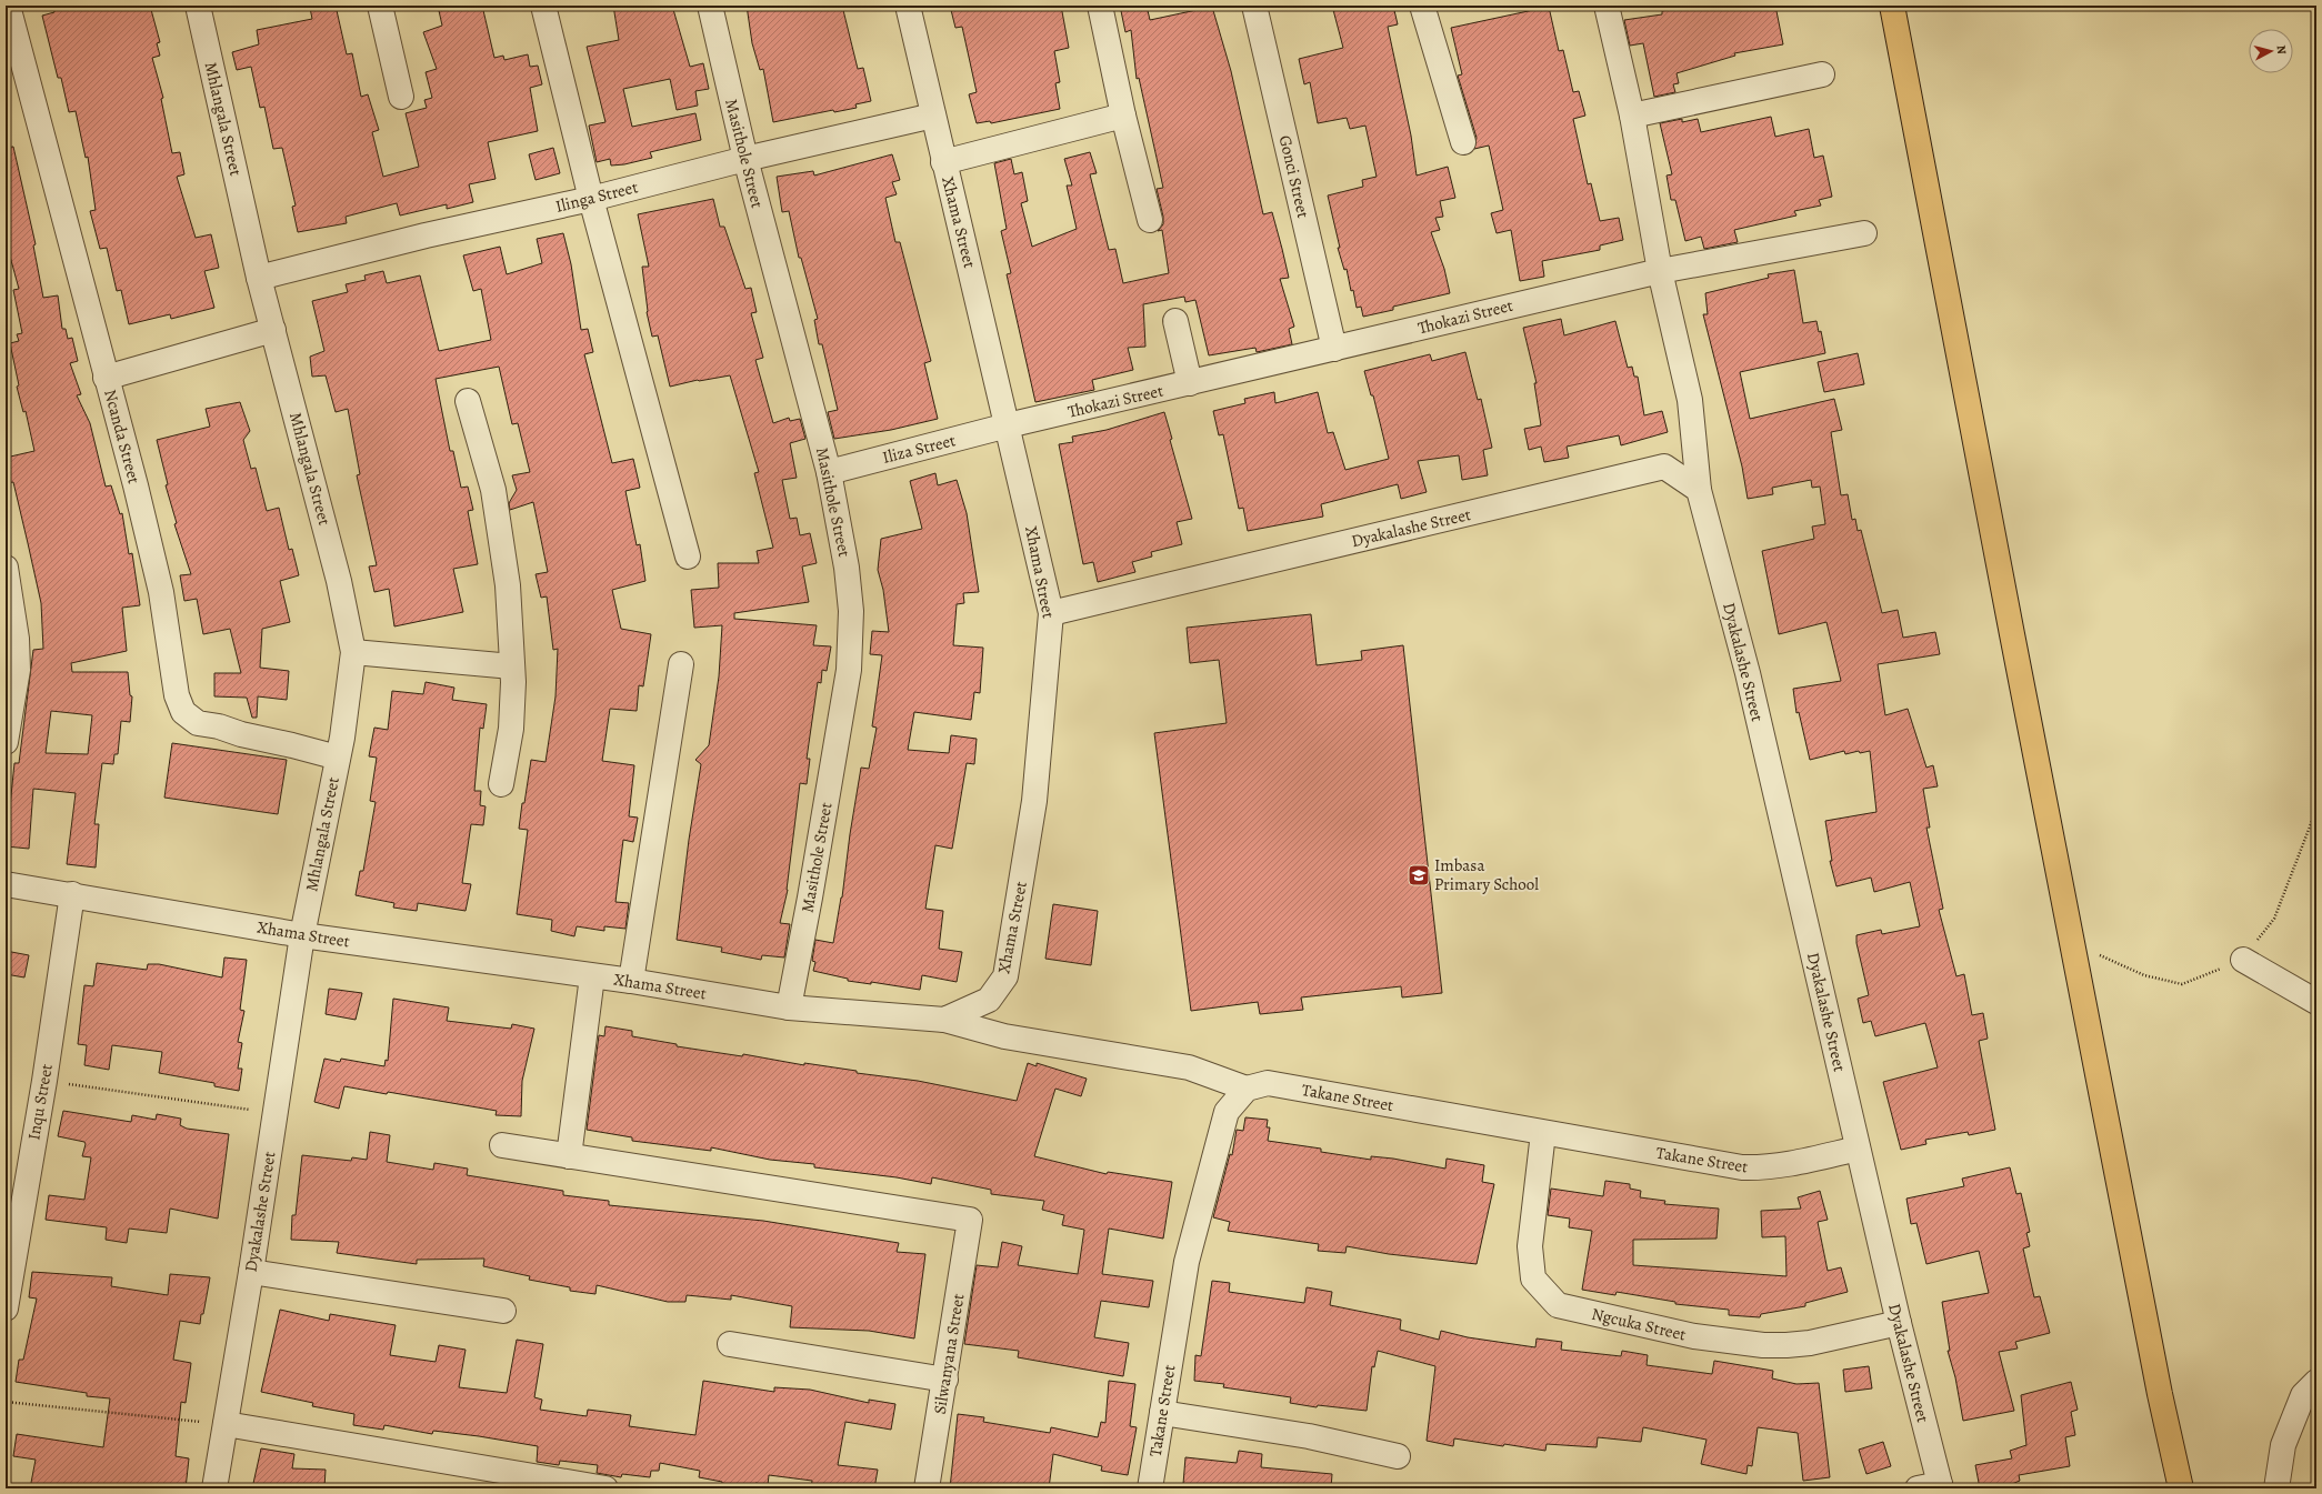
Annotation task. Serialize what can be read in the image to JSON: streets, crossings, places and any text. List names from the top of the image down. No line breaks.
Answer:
{"streets":{"street":["Mhlangala Street","Masithole Street","Gonci Street","Ilinga Street","Xhama Street","Thokazi Street","Ncanda Street","Iliza Street","Dyakalashe Street","Takane Street","Inqu Street","Ngcuka Street","Silwanyana Street"]},"crossings":[["Mhlangala Street","Ilinga Street"],["Mhlangala Street","Xhama Street"],["Mhlangala Street","Ncanda Street"],["Mhlangala Street","Dyakalashe Street"],["Masithole Street","Ilinga Street"],["Masithole Street","Xhama Street"],["Masithole Street","Iliza Street"],["Gonci Street","Thokazi Street"],["Ilinga Street","Xhama Street"],["Xhama Street","Thokazi Street"],["Xhama Street","Iliza Street"],["Xhama Street","Dyakalashe Street"],["Xhama Street","Inqu Street"],["Thokazi Street","Iliza Street"],["Dyakalashe Street","Takane Street"],["Dyakalashe Street","Ngcuka Street"],["Takane Street","Ngcuka Street"]],"places":{"school or university":["Imbasa Primary School"]},"north":"right"}
